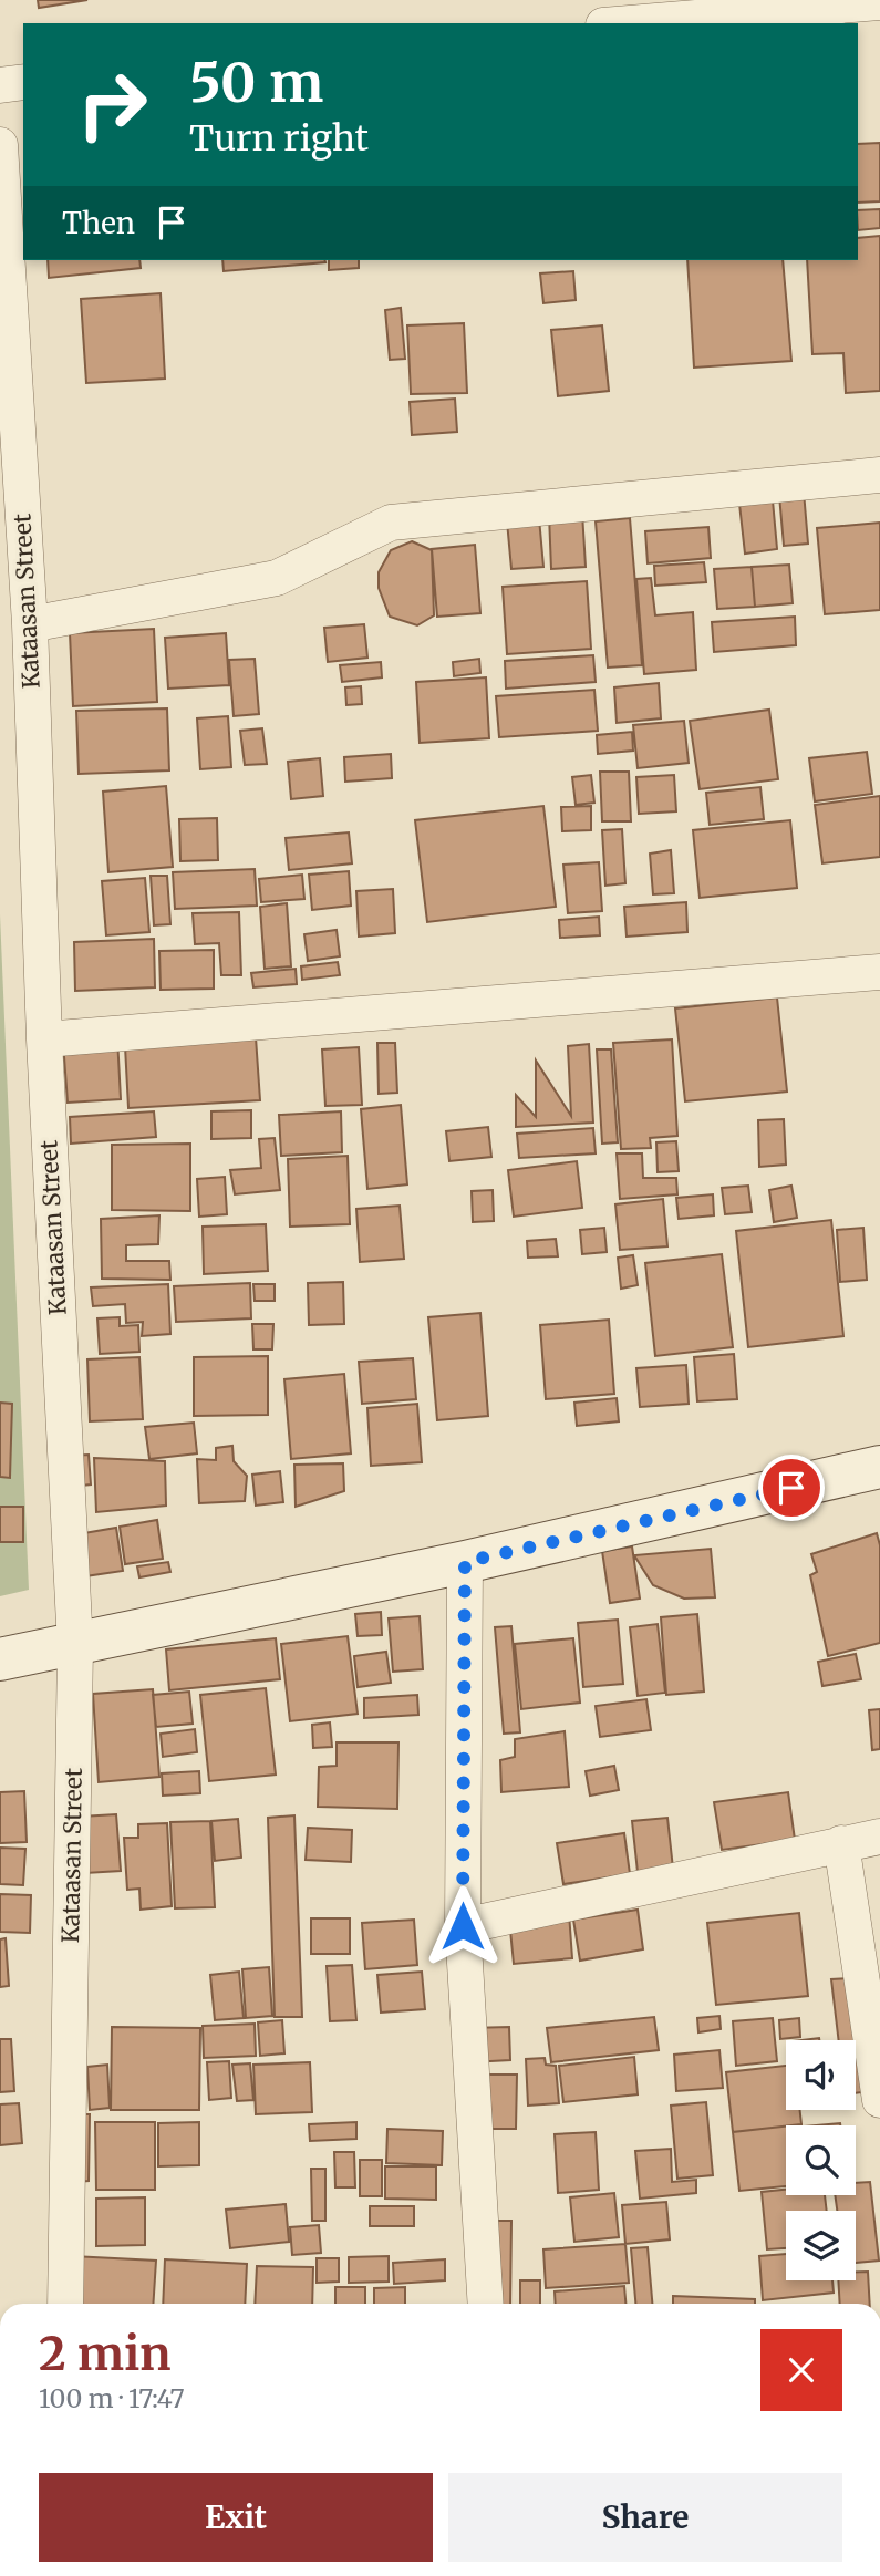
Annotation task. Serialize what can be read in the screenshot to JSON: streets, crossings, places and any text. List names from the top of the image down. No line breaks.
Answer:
{"streets":{"street":["Kataasan Street"]},"page":{"turn":["50 m","Turn right"],"then":"Then","heading":["2 min","100 m · 17:47"],"buttons":["Exit","Share"]}}
